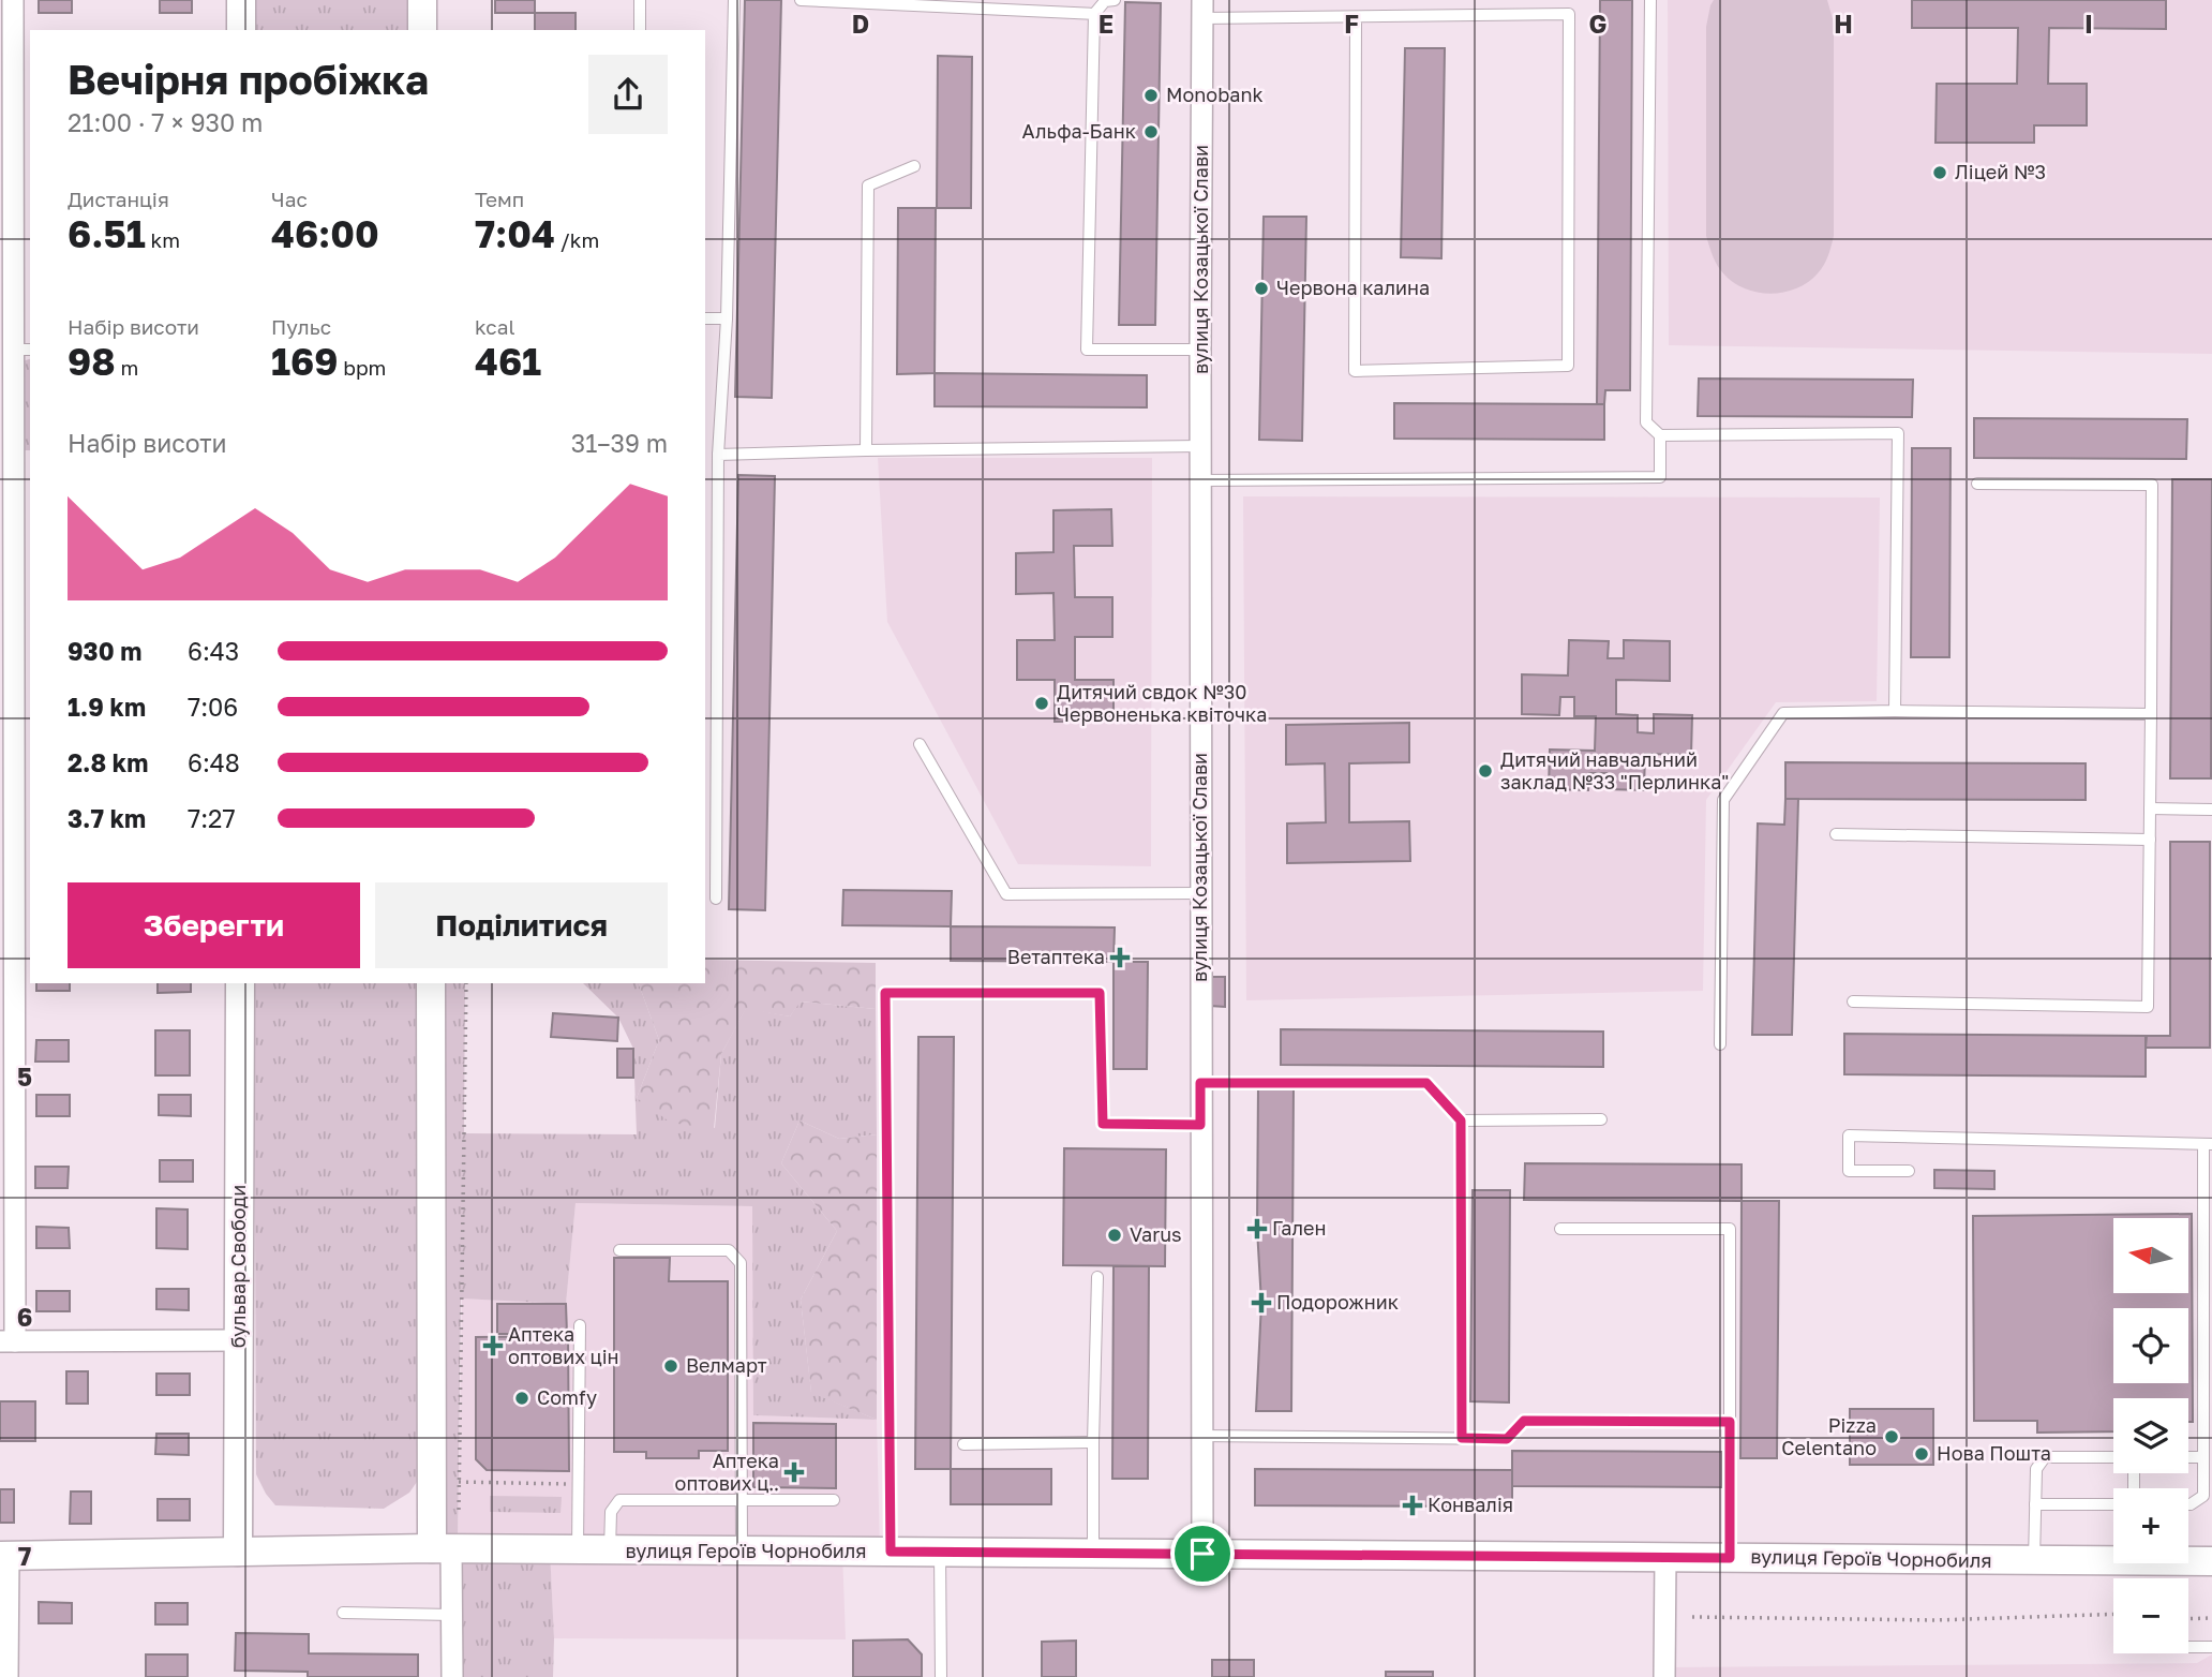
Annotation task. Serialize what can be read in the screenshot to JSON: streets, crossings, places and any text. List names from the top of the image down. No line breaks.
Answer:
{"streets":{"street":["вулиця Козацької Слави","бульвар Свободи","вулиця Героїв Чорнобиля"]},"crossings":[["вулиця Козацької Слави","вулиця Героїв Чорнобиля"],["бульвар Свободи","вулиця Героїв Чорнобиля"]],"places":{"other":["Monobank","Альфа-Банк","Ліцей №3","Червона калина","Дитячий свдок №30 Червоненька квіточка","Дитячий навчальний заклад №33 \"Перлинка\"","Varus","Велмарт","Comfy","Pizza Celentano","Нова Пошта"],"health":["Ветаптека","Гален","Подорожник","Аптека оптових цін","Аптека оптових ц‥","Конвалія"]},"north":"left","page":{"heading":["Вечірня пробіжка","21:00 · 7 × 930 m"],"stats":[["Дистанція","6.51 km"],["Час","46:00"],["Темп","7:04 /km"],["Набір висоти","98 m"],["Пульс","169 bpm"],["kcal","461"]],"chart":["Набір висоти","31–39 m"],"list":[{"name":"930 m","note":"6:43"},{"name":"1.9 km","note":"7:06"},{"name":"2.8 km","note":"6:48"},{"name":"3.7 km","note":"7:27"}],"buttons":["Зберегти","Поділитися"],"map_buttons":["+","−"]},"grid":{"columns":["D","E","F","G","H","I"],"rows":["5","6","7"]}}
